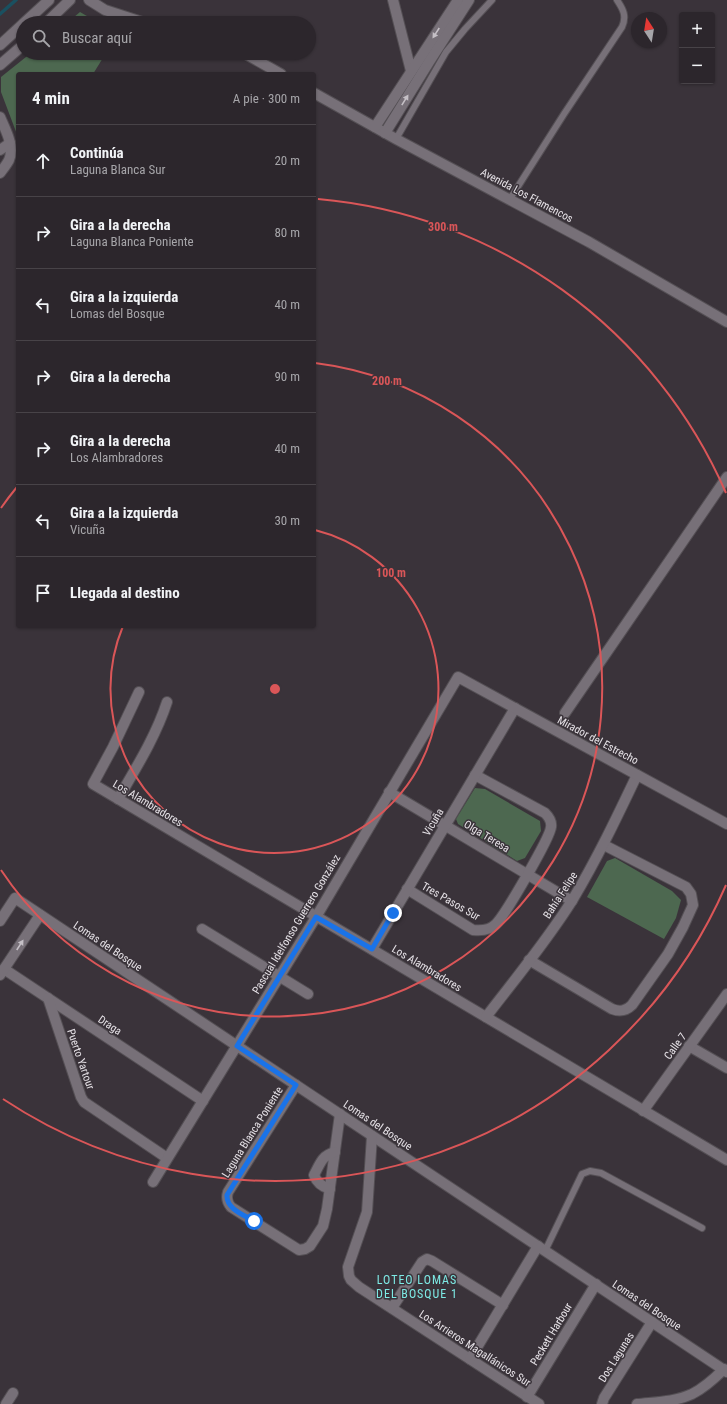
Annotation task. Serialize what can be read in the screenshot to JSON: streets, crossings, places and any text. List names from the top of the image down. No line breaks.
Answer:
{"streets":{"street":["Avenida Los Flamencos","Mirador del Estrecho","Los Alambradores","Vicuña","Olga Teresa","Bahía Felipe","Tres Pasos Sur","Pascual Idelfonso Guerrero González","Lomas del Bosque","Draga","Calle 7","Puerto Yartour","Laguna Blanca Poniente","Peckett Harbour","Los Arrieros Magallánicos Sur","Dos Lagunas"]},"crossings":[["Mirador del Estrecho","Vicuña"],["Mirador del Estrecho","Bahía Felipe"],["Mirador del Estrecho","Pascual Idelfonso Guerrero González"],["Los Alambradores","Vicuña"],["Los Alambradores","Bahía Felipe"],["Los Alambradores","Pascual Idelfonso Guerrero González"],["Los Alambradores","Calle 7"],["Vicuña","Olga Teresa"],["Vicuña","Tres Pasos Sur"],["Olga Teresa","Bahía Felipe"],["Olga Teresa","Tres Pasos Sur"],["Olga Teresa","Pascual Idelfonso Guerrero González"],["Pascual Idelfonso Guerrero González","Lomas del Bosque"],["Pascual Idelfonso Guerrero González","Draga"],["Pascual Idelfonso Guerrero González","Puerto Yartour"],["Lomas del Bosque","Laguna Blanca Poniente"],["Lomas del Bosque","Peckett Harbour"],["Lomas del Bosque","Los Arrieros Magallánicos Sur"],["Lomas del Bosque","Dos Lagunas"],["Draga","Puerto Yartour"],["Peckett Harbour","Los Arrieros Magallánicos Sur"]],"districts":["LOTEO LOMAS DEL BOSQUE 1"],"north":"top","page":{"map_buttons":["+","−"],"search":"Buscar aquí","heading":["4 min","A pie · 300 m"],"list":[["Continúa","Laguna Blanca Sur","20 m"],["Gira a la derecha","Laguna Blanca Poniente","80 m"],["Gira a la izquierda","Lomas del Bosque","40 m"],["Gira a la derecha","90 m"],["Gira a la derecha","Los Alambradores","40 m"],["Gira a la izquierda","Vicuña","30 m"],"Llegada al destino"]},"rings":["300 m","200 m","100 m"]}
